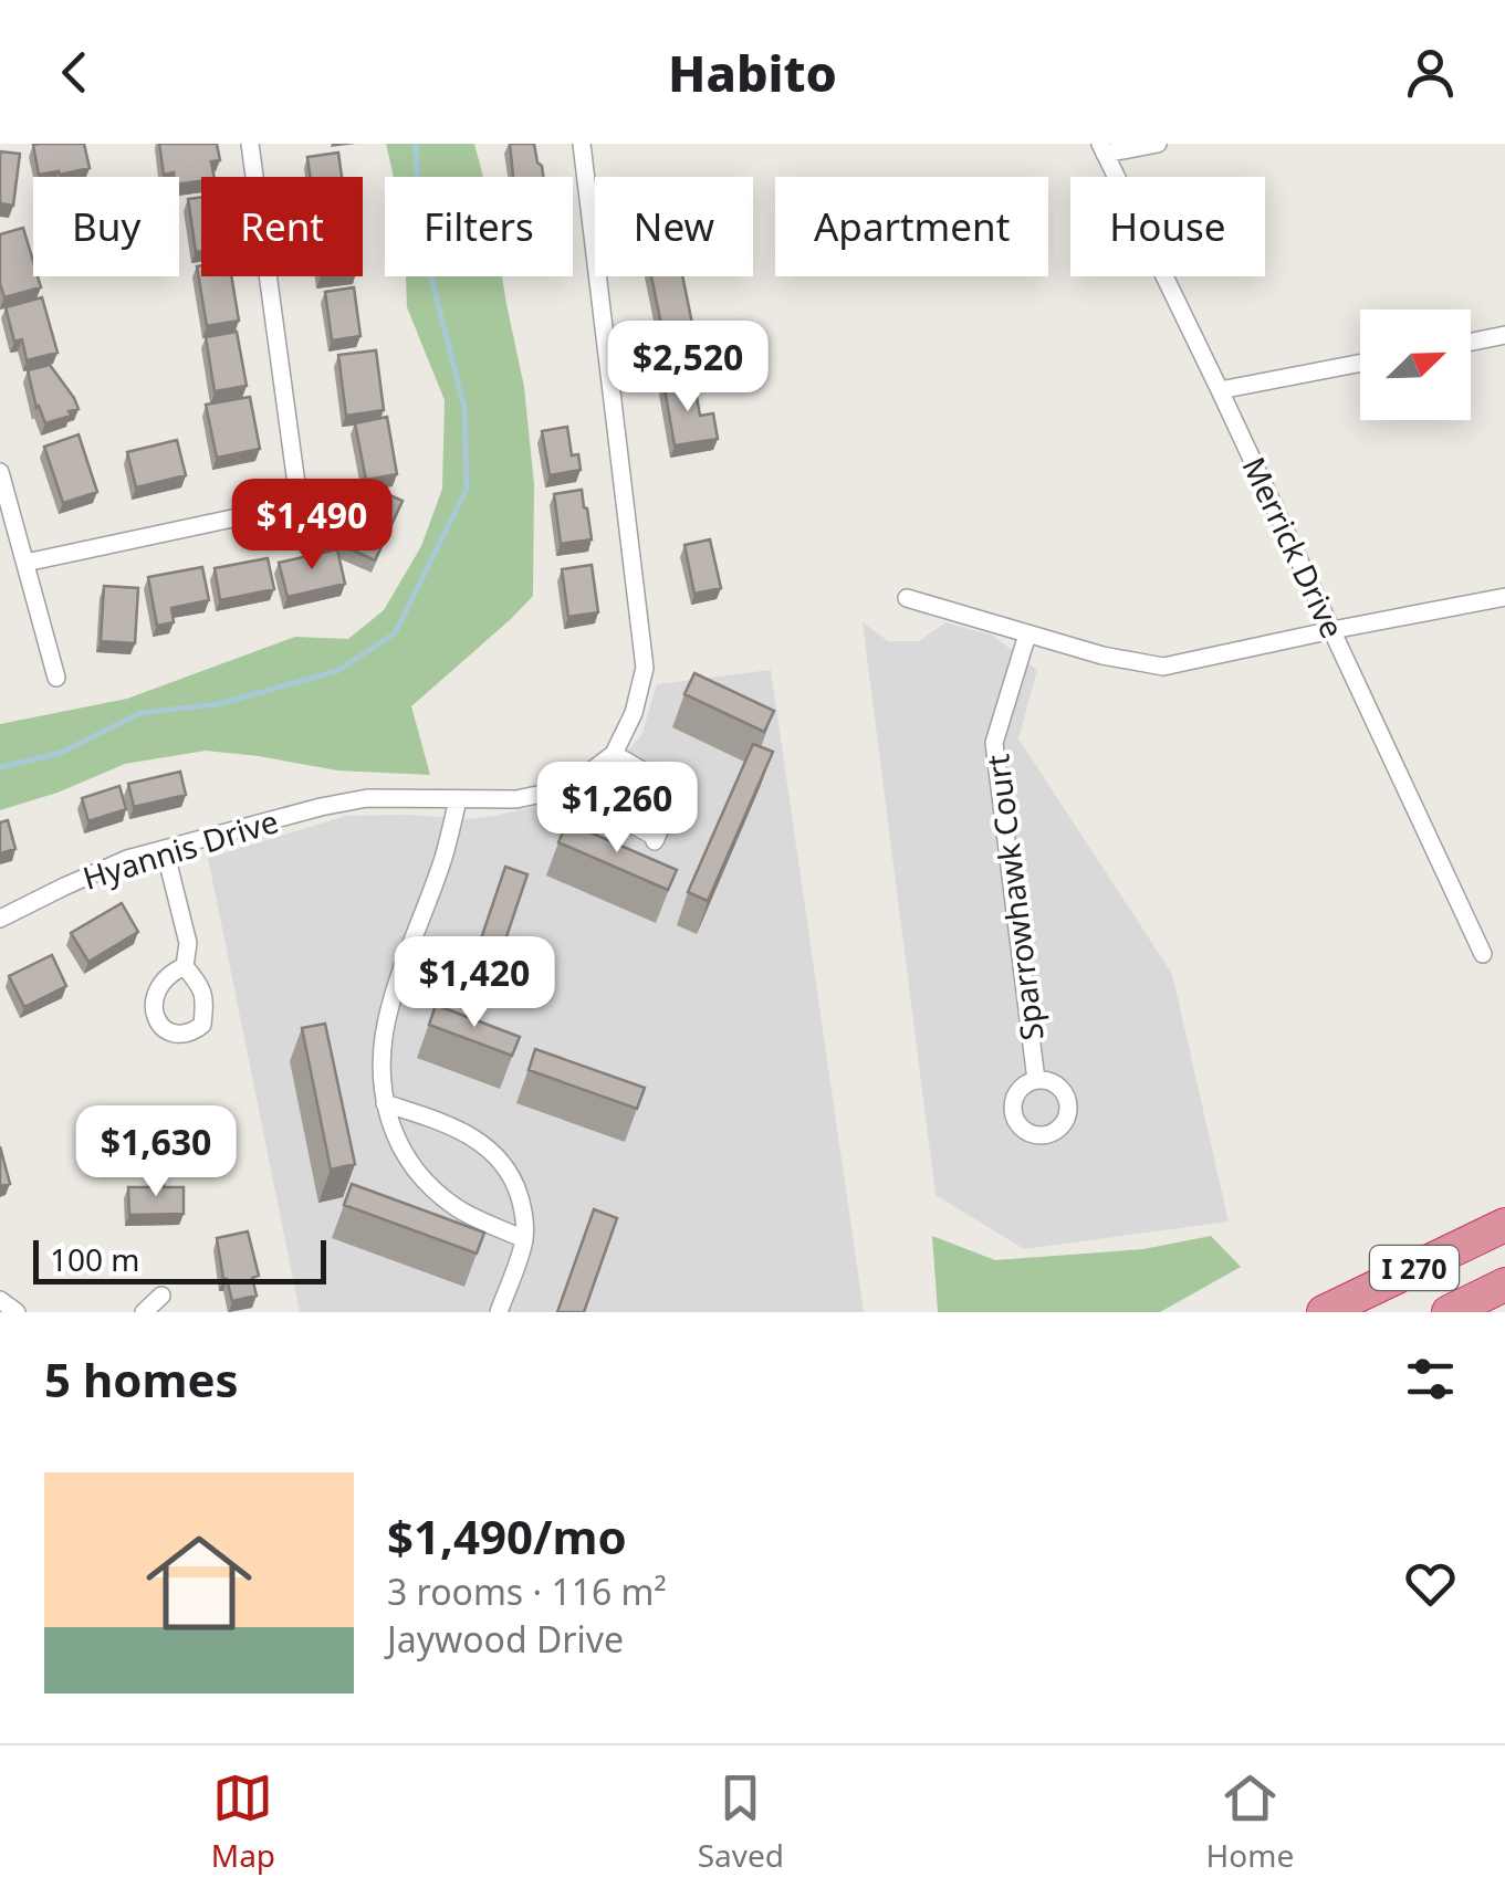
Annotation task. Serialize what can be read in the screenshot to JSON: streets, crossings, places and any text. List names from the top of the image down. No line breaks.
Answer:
{"streets":{"highway":["I 270"],"street":["Merrick Drive","Hyannis Drive","Sparrowhawk Court"]},"scale_bar":"100 m","north":"top right","page":{"header":"Habito","chip":["Buy","Rent","Filters","New","Apartment","House"],"price":["$2,520","$1,490","$1,260","$1,420","$1,630"],"scale":"100 m","heading":"5 homes","list":[{"name":"$1,490/mo","note":"3 rooms · 116 m² · Jaywood Drive"}],"tabs":["Map","Saved","Home"]}}
